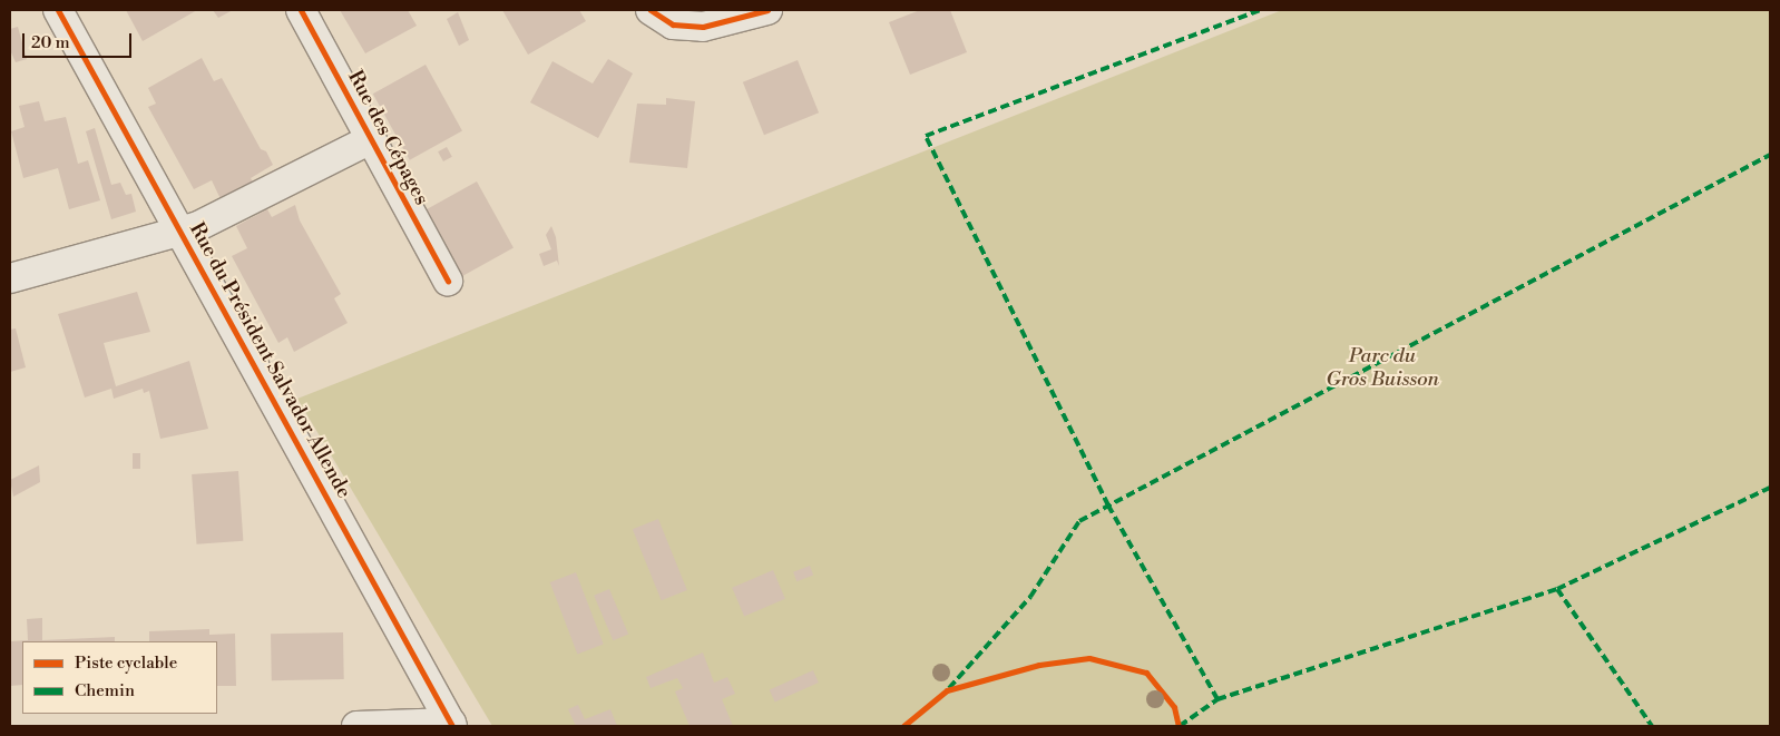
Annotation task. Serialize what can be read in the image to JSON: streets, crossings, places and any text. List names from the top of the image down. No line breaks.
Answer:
{"streets":{"street":["Rue des Cépages","Rue du Président Salvador Allende"]},"crossings":[["Rue des Cépages","Rue du Président Salvador Allende"]],"parks":["Parc du Gros Buisson"],"legend":["Piste cyclable","Chemin"],"scale_bar":"20 m"}
